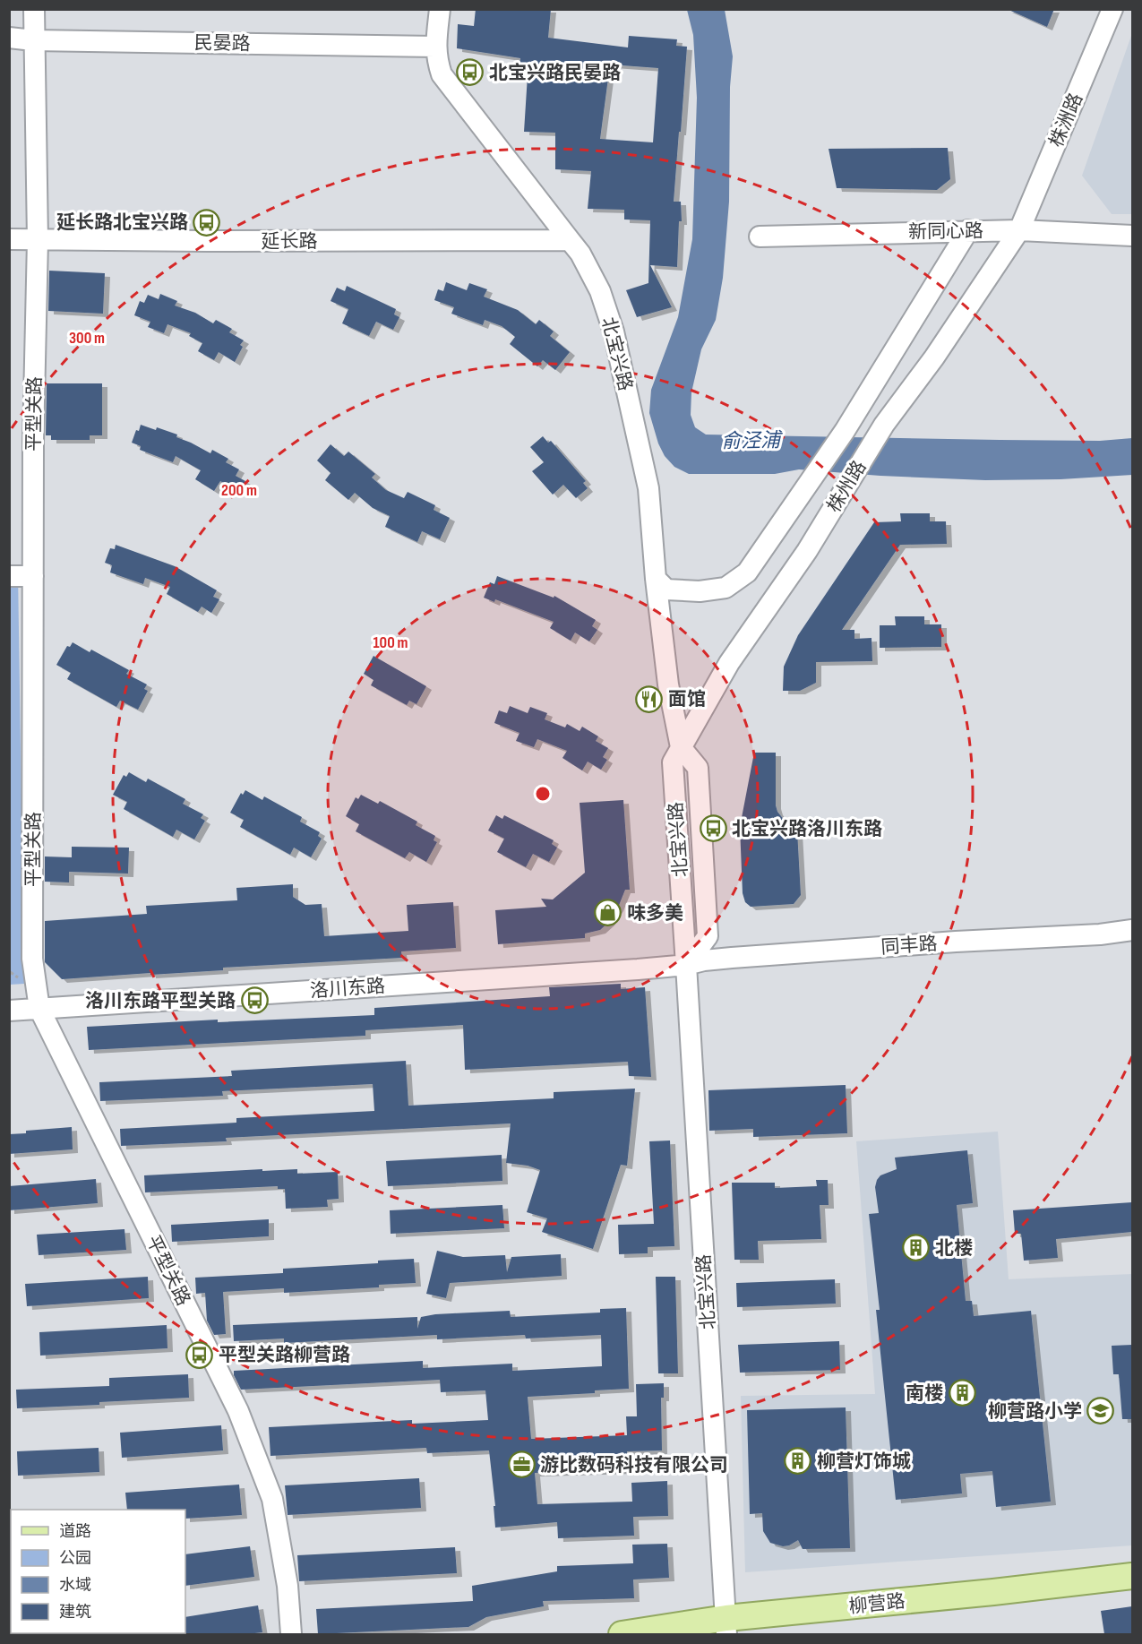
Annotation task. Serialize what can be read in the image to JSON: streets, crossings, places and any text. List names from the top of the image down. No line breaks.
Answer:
{"streets":{"main road":["柳营路"],"street":["民晏路","株洲路","新同心路","延长路","北宝兴路","平型关路","株州路","同丰路","洛川东路"]},"crossings":[["民晏路","北宝兴路"],["民晏路","平型关路"],["株洲路","新同心路"],["株洲路","株州路"],["新同心路","株州路"],["延长路","北宝兴路"],["延长路","平型关路"],["北宝兴路","株州路"],["北宝兴路","同丰路"],["北宝兴路","洛川东路"],["北宝兴路","柳营路"],["平型关路","洛川东路"],["同丰路","洛川东路"]],"water":["俞泾浦"],"places":{"bus stop":["北宝兴路民晏路","延长路北宝兴路","北宝兴路洛川东路","洛川东路平型关路","平型关路柳营路"],"restaurant":["面馆"],"shop":["味多美"],"building":["北楼","南楼","柳营灯饰城"],"school or university":["柳营路小学"],"office":["游比数码科技有限公司"]},"legend":["道路","公园","水域","建筑"],"rings":["300 m","200 m","100 m"]}
